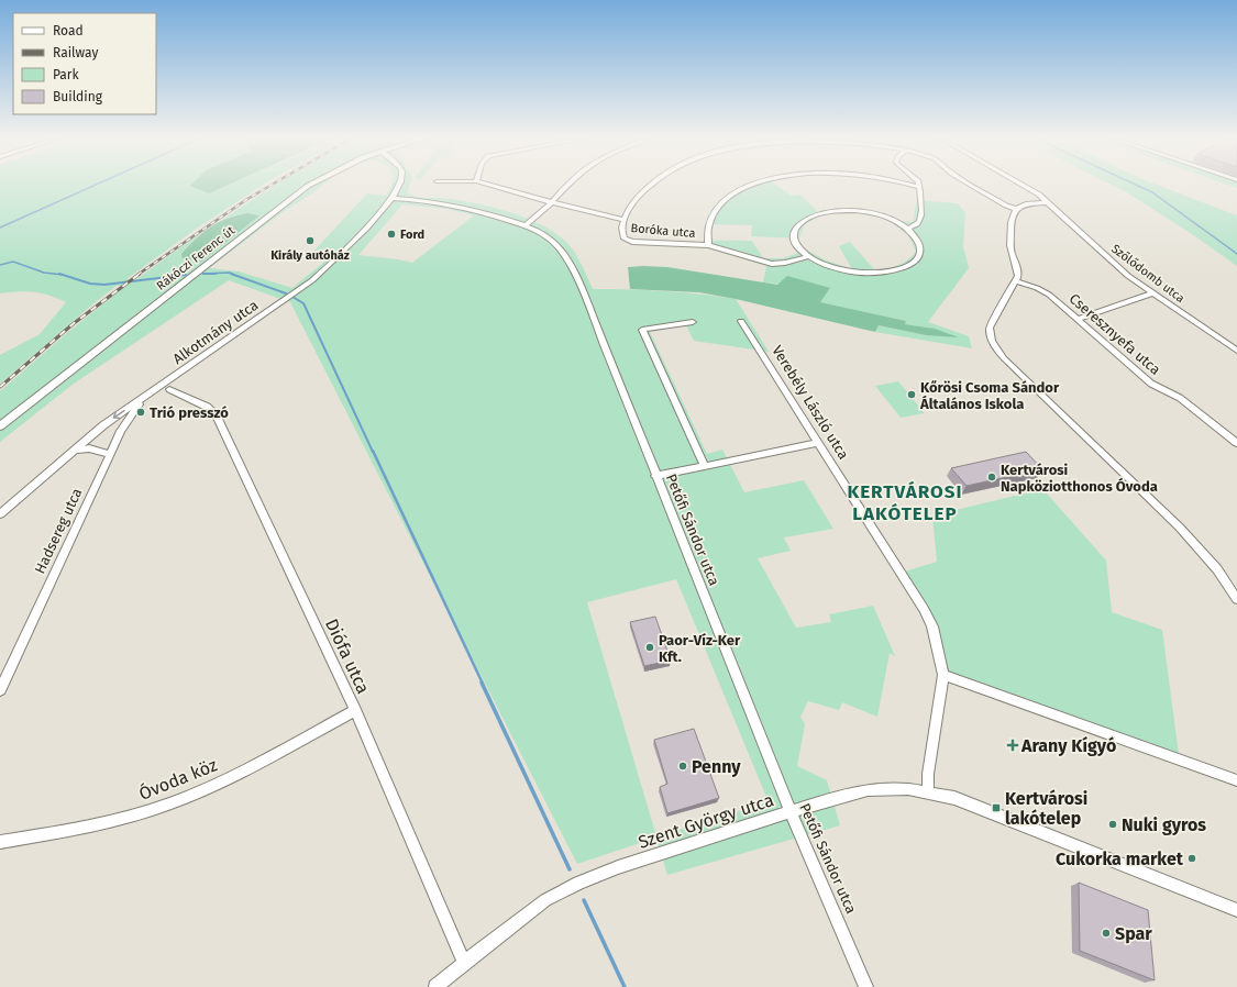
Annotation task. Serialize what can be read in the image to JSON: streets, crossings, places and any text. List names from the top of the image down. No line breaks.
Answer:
{"streets":{"main road":["Rákóczi Ferenc út"],"street":["Boróka utca","Szőlődomb utca","Alkotmány utca","Cseresznyefa utca","Verebély László utca","Petőfi Sándor utca","Hadsereg utca","Diófa utca","Óvoda köz","Szent György utca"]},"crossings":[["Alkotmány utca","Petőfi Sándor utca"],["Alkotmány utca","Hadsereg utca"],["Verebély László utca","Szent György utca"],["Petőfi Sándor utca","Szent György utca"],["Diófa utca","Óvoda köz"],["Diófa utca","Szent György utca"]],"districts":["KERTVÁROSI LAKÓTELEP"],"places":{"other":["Ford","Király autóház","Kőrösi Csoma Sándor Általános Iskola","Trió presszó","Kertvárosi Napköziotthonos Óvoda","Paor-Víz-Ker Kft.","Penny","Nuki gyros","Cukorka market","Spar"],"health":["Arany Kígyó"],"transit":["Kertvárosi lakótelep"]},"legend":["Road","Railway","Park","Building"]}
